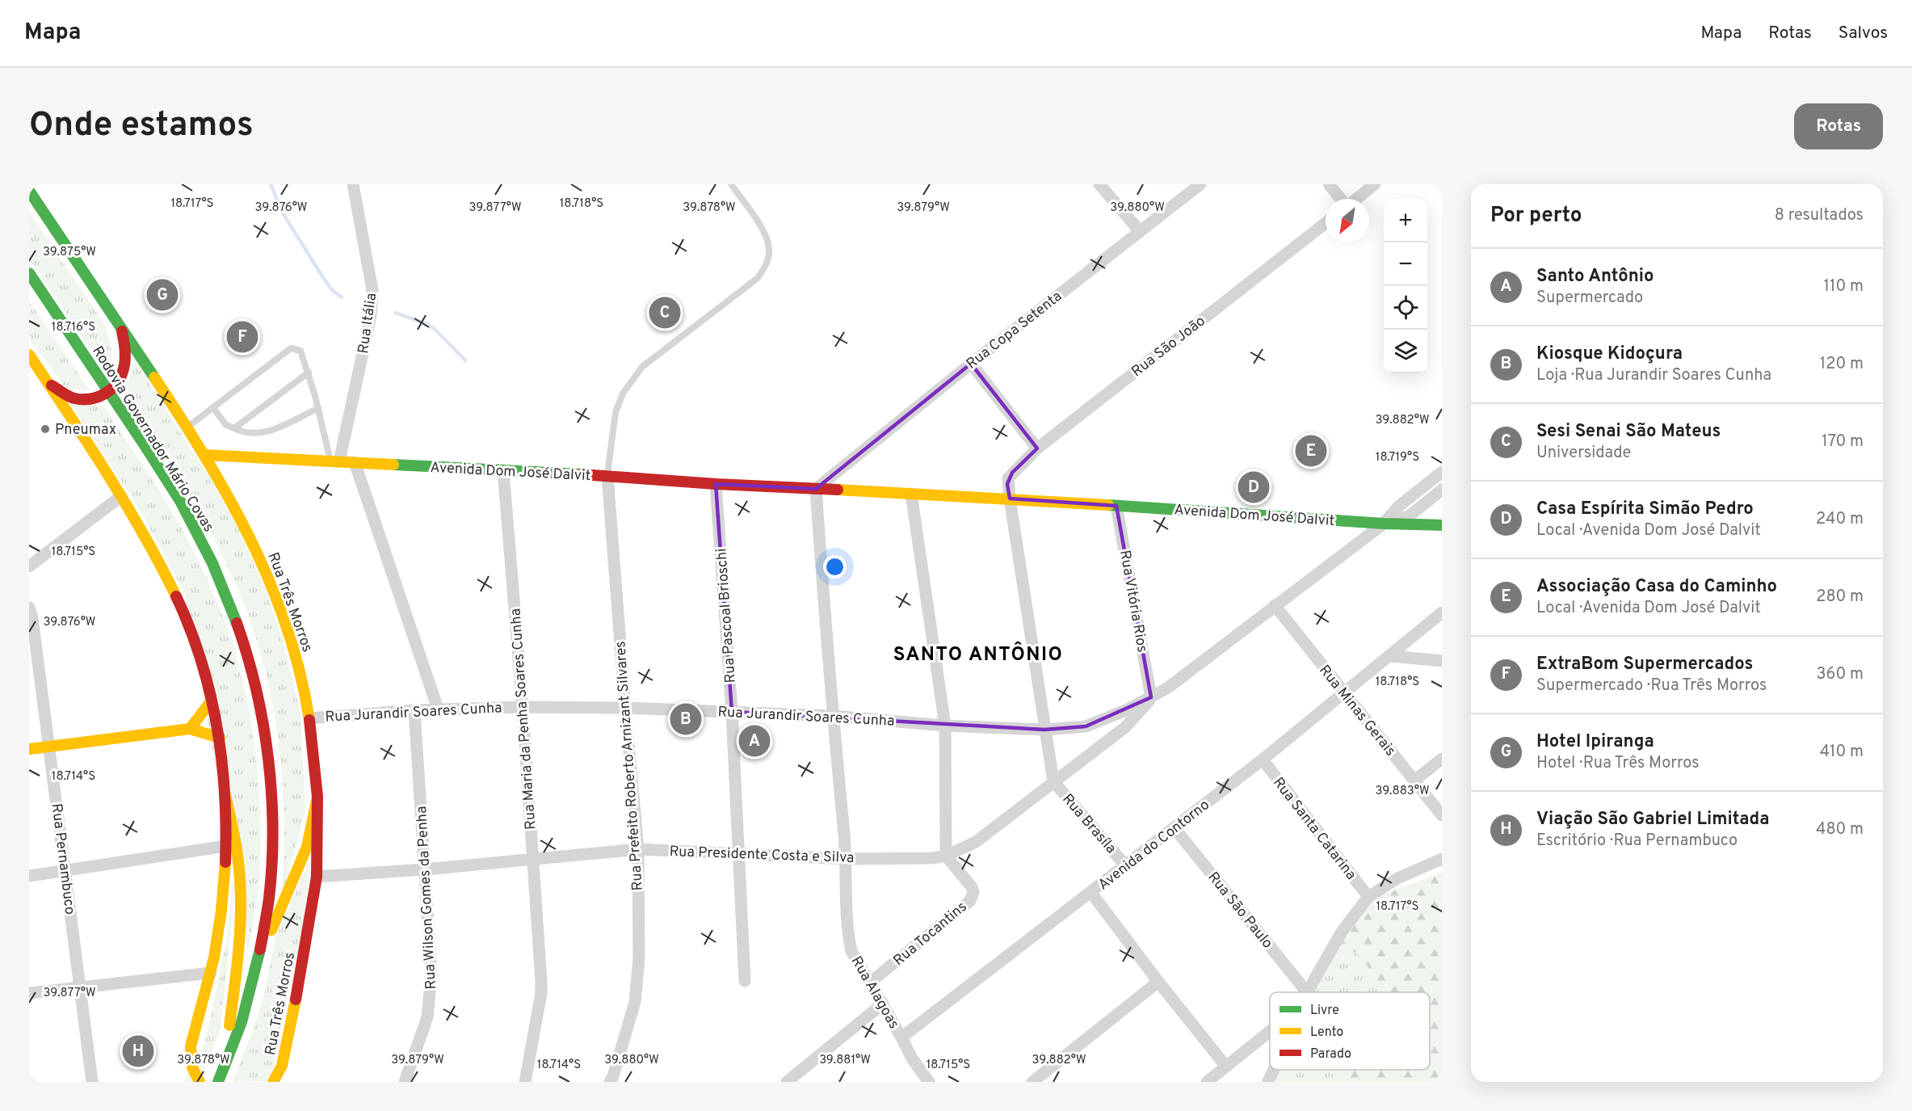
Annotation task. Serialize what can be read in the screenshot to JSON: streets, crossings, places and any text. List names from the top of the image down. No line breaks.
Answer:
{"streets":{"main road":["Rodovia Governador Mário Covas","Avenida Dom José Dalvit","Rua Três Morros"],"street":["Rua Itália","Rua Copa Setenta","Rua São João","Rua Vitória Rios","Rua Pascoal Brioschi","Rua Minas Gerais","Rua Jurandir Soares Cunha","Rua Maria da Penha Soares Cunha","Rua Prefeito Roberto Arnizant Silvares","Rua Brasíla","Rua Santa Catarina","Avenida do Contorno","Rua Presidente Costa e Silva","Rua Pernambuco","Rua Wilson Gomes da Penha","Rua São Paulo","Rua Tocantins","Rua Alagoas"]},"crossings":[["Rua Itália","Avenida Dom José Dalvit"],["Rua Copa Setenta","Avenida Dom José Dalvit"],["Rua São João","Avenida Dom José Dalvit"],["Avenida Dom José Dalvit","Rua Vitória Rios"],["Avenida Dom José Dalvit","Rua Três Morros"],["Avenida Dom José Dalvit","Rua Pascoal Brioschi"],["Avenida Dom José Dalvit","Rua Maria da Penha Soares Cunha"],["Avenida Dom José Dalvit","Rua Prefeito Roberto Arnizant Silvares"],["Rua Vitória Rios","Rua Jurandir Soares Cunha"],["Rua Vitória Rios","Rua Presidente Costa e Silva"],["Rua Três Morros","Rua Jurandir Soares Cunha"],["Rua Três Morros","Rua Presidente Costa e Silva"],["Rua Pascoal Brioschi","Rua Jurandir Soares Cunha"],["Rua Pascoal Brioschi","Rua Presidente Costa e Silva"],["Rua Minas Gerais","Avenida do Contorno"],["Rua Jurandir Soares Cunha","Rua Maria da Penha Soares Cunha"],["Rua Jurandir Soares Cunha","Rua Prefeito Roberto Arnizant Silvares"],["Rua Jurandir Soares Cunha","Rua Presidente Costa e Silva"],["Rua Jurandir Soares Cunha","Rua Wilson Gomes da Penha"],["Rua Maria da Penha Soares Cunha","Rua Presidente Costa e Silva"],["Rua Prefeito Roberto Arnizant Silvares","Rua Presidente Costa e Silva"],["Rua Brasíla","Avenida do Contorno"],["Rua Brasíla","Rua Presidente Costa e Silva"],["Rua Santa Catarina","Avenida do Contorno"],["Avenida do Contorno","Rua São Paulo"],["Avenida do Contorno","Rua Alagoas"],["Rua Presidente Costa e Silva","Rua Wilson Gomes da Penha"],["Rua Presidente Costa e Silva","Rua Tocantins"],["Rua Presidente Costa e Silva","Rua Alagoas"],["Rua Tocantins","Rua Alagoas"]],"districts":["SANTO ANTÔNIO"],"places":["Pneumax"],"legend":["Livre","Lento","Parado"],"north":"bottom left","page":{"header":"Mapa","nav":["Mapa","Rotas","Salvos"],"buttons":"Rotas","title":"Onde estamos","heading":["Por perto","8 resultados"],"map_buttons":["+","−"],"list":[{"mark":"A","name":"Santo Antônio","note":"Supermercado","value":"110 m"},{"mark":"B","name":"Kiosque Kidoçura","note":"Loja · Rua Jurandir Soares Cunha","value":"120 m"},{"mark":"C","name":"Sesi Senai São Mateus","note":"Universidade","value":"170 m"},{"mark":"D","name":"Casa Espírita Simão Pedro","note":"Local · Avenida Dom José Dalvit","value":"240 m"},{"mark":"E","name":"Associação Casa do Caminho","note":"Local · Avenida Dom José Dalvit","value":"280 m"},{"mark":"F","name":"ExtraBom Supermercados","note":"Supermercado · Rua Três Morros","value":"360 m"},{"mark":"G","name":"Hotel Ipiranga","note":"Hotel · Rua Três Morros","value":"410 m"},{"mark":"H","name":"Viação São Gabriel Limitada","note":"Escritório · Rua Pernambuco","value":"480 m"}],"pins":["G","C","F","E","D","B","A","H"]},"coordinates":["18.718°S","18.717°S","39.876°W","39.877°W","39.878°W","39.879°W","39.880°W","39.875°W","18.716°S","39.882°W","18.719°S","18.715°S","18.714°S","39.883°W","39.881°W"]}
